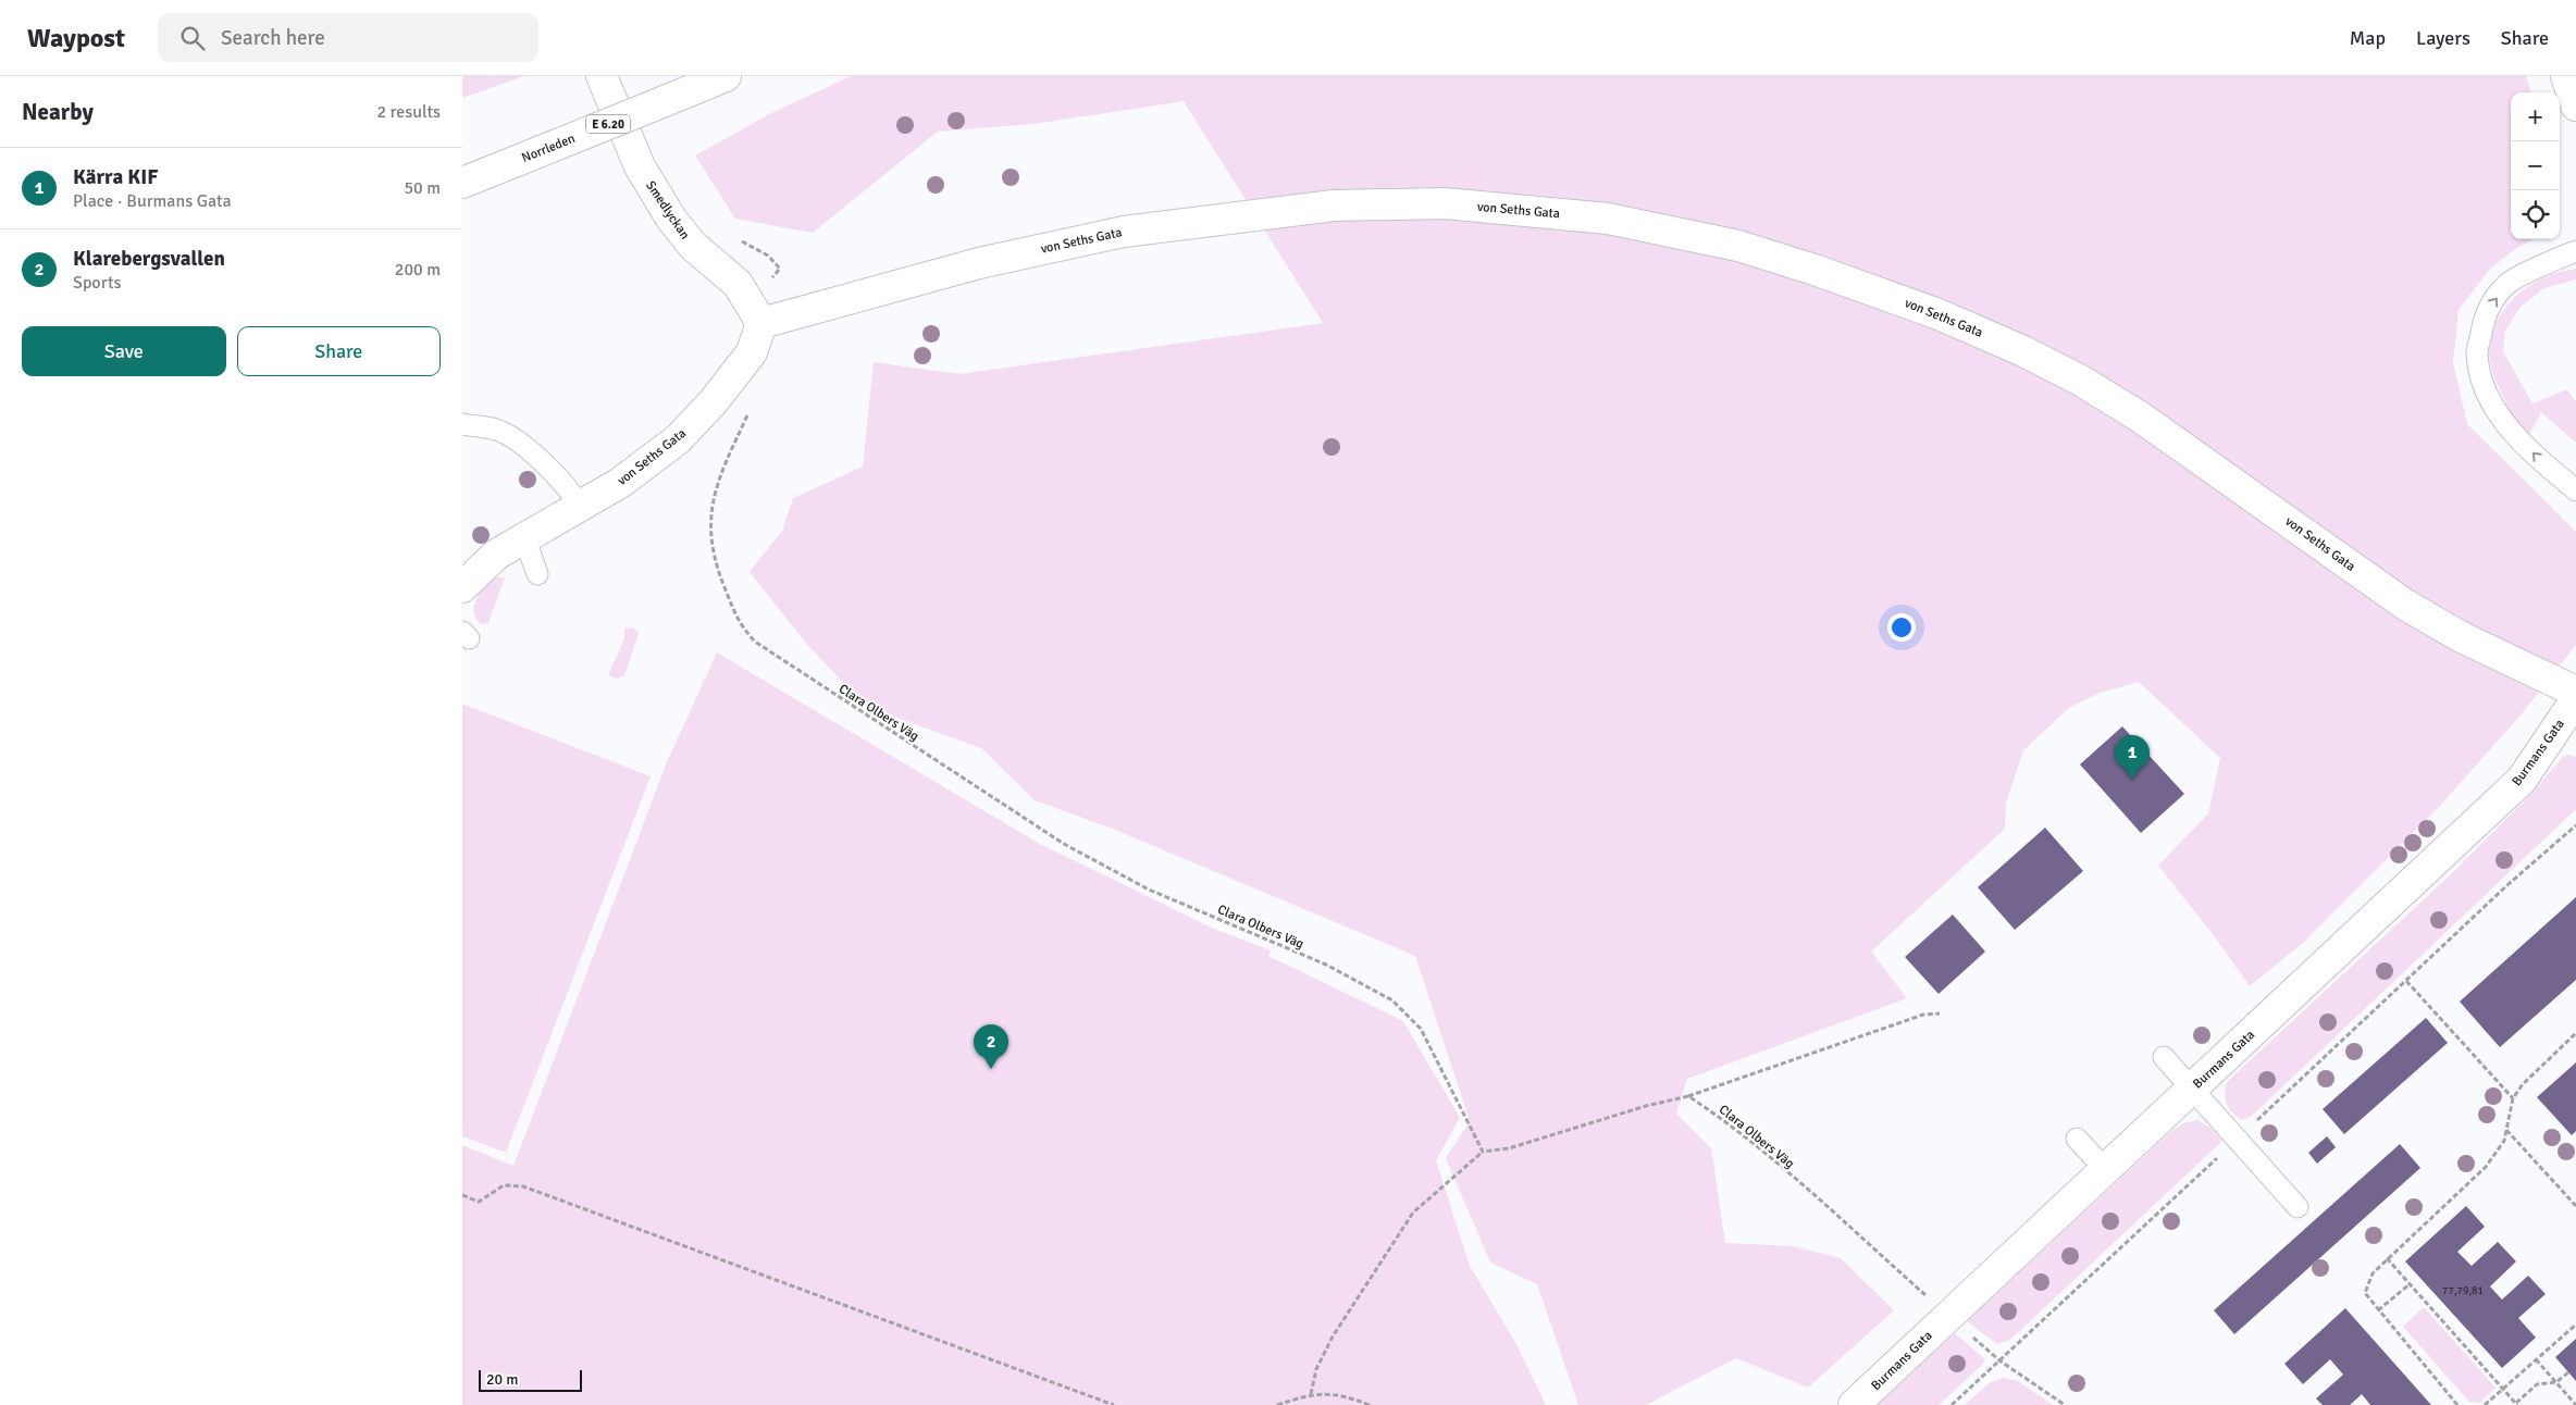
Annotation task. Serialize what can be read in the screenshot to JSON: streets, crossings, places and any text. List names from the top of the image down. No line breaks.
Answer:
{"streets":{"main road":["E 6.20","Norrleden","Smedlyckan","von Seths Gata","Burmans Gata"],"path":["Clara Olbers Väg"]},"crossings":[["Smedlyckan","von Seths Gata"],["von Seths Gata","Clara Olbers Väg"],["Clara Olbers Väg","Burmans Gata"]],"house_numbers":["77,79,81"],"scale_bar":"20 m","page":{"header":"Waypost","search":"Search here","nav":["Map","Layers","Share"],"heading":["Nearby","2 results"],"map_buttons":["+","−"],"list":[{"mark":"1","name":"Kärra KIF","note":"Place · Burmans Gata","value":"50 m"},{"mark":"2","name":"Klarebergsvallen","note":"Sports","value":"200 m"}],"buttons":["Save","Share"],"pins":["1","2"],"scale":"20 m"}}
